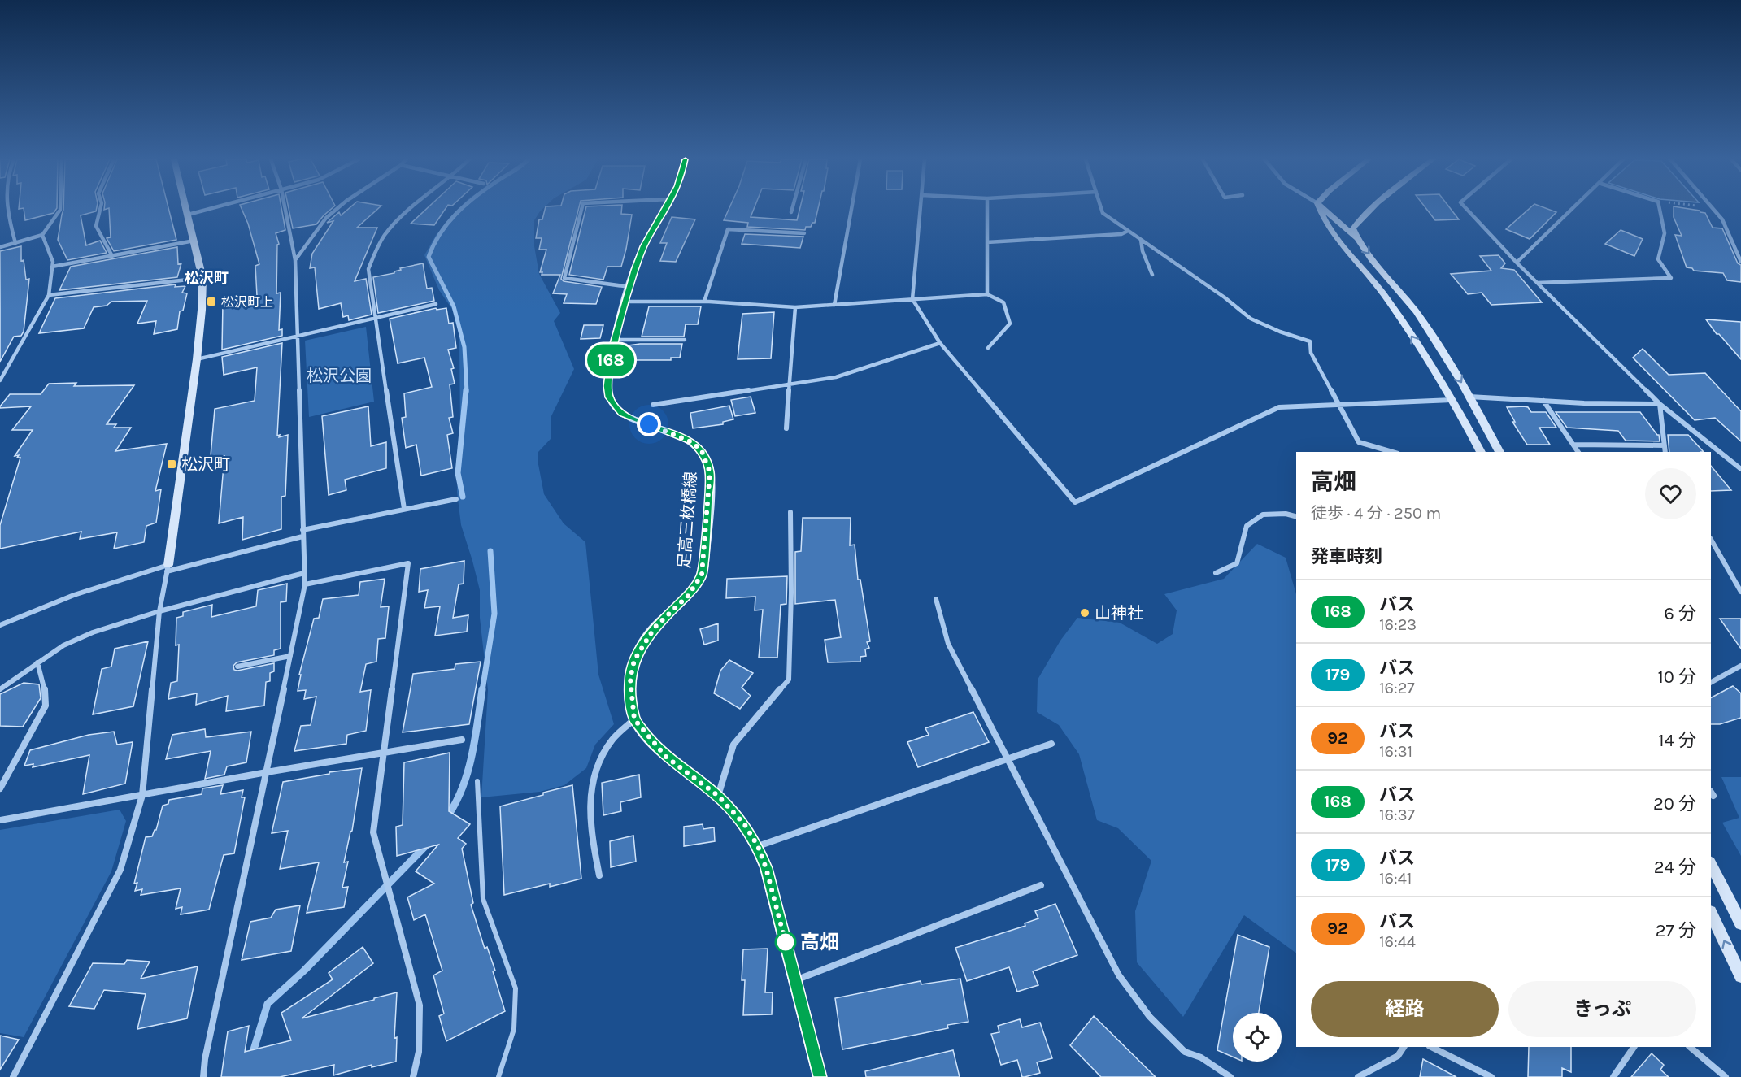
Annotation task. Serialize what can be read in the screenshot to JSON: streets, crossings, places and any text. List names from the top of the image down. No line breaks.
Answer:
{"streets":{"street":["足高三枚橋線"]},"districts":["松沢町"],"parks":["松沢公園"],"places":{"transit":["松沢町上","松沢町"],"other":["山神社","高畑"]},"lines":["bus line 168"],"page":{"on_map":"168","heading":[["高畑","徒歩 · 4 分 · 250 m"],"発車時刻"],"list":[{"mark":"168","name":"バス","note":"16:23","value":"6 分"},{"mark":"179","name":"バス","note":"16:27","value":"10 分"},{"mark":"92","name":"バス","note":"16:31","value":"14 分"},{"mark":"168","name":"バス","note":"16:37","value":"20 分"},{"mark":"179","name":"バス","note":"16:41","value":"24 分"},{"mark":"92","name":"バス","note":"16:44","value":"27 分"}],"buttons":["経路","きっぷ"]}}
